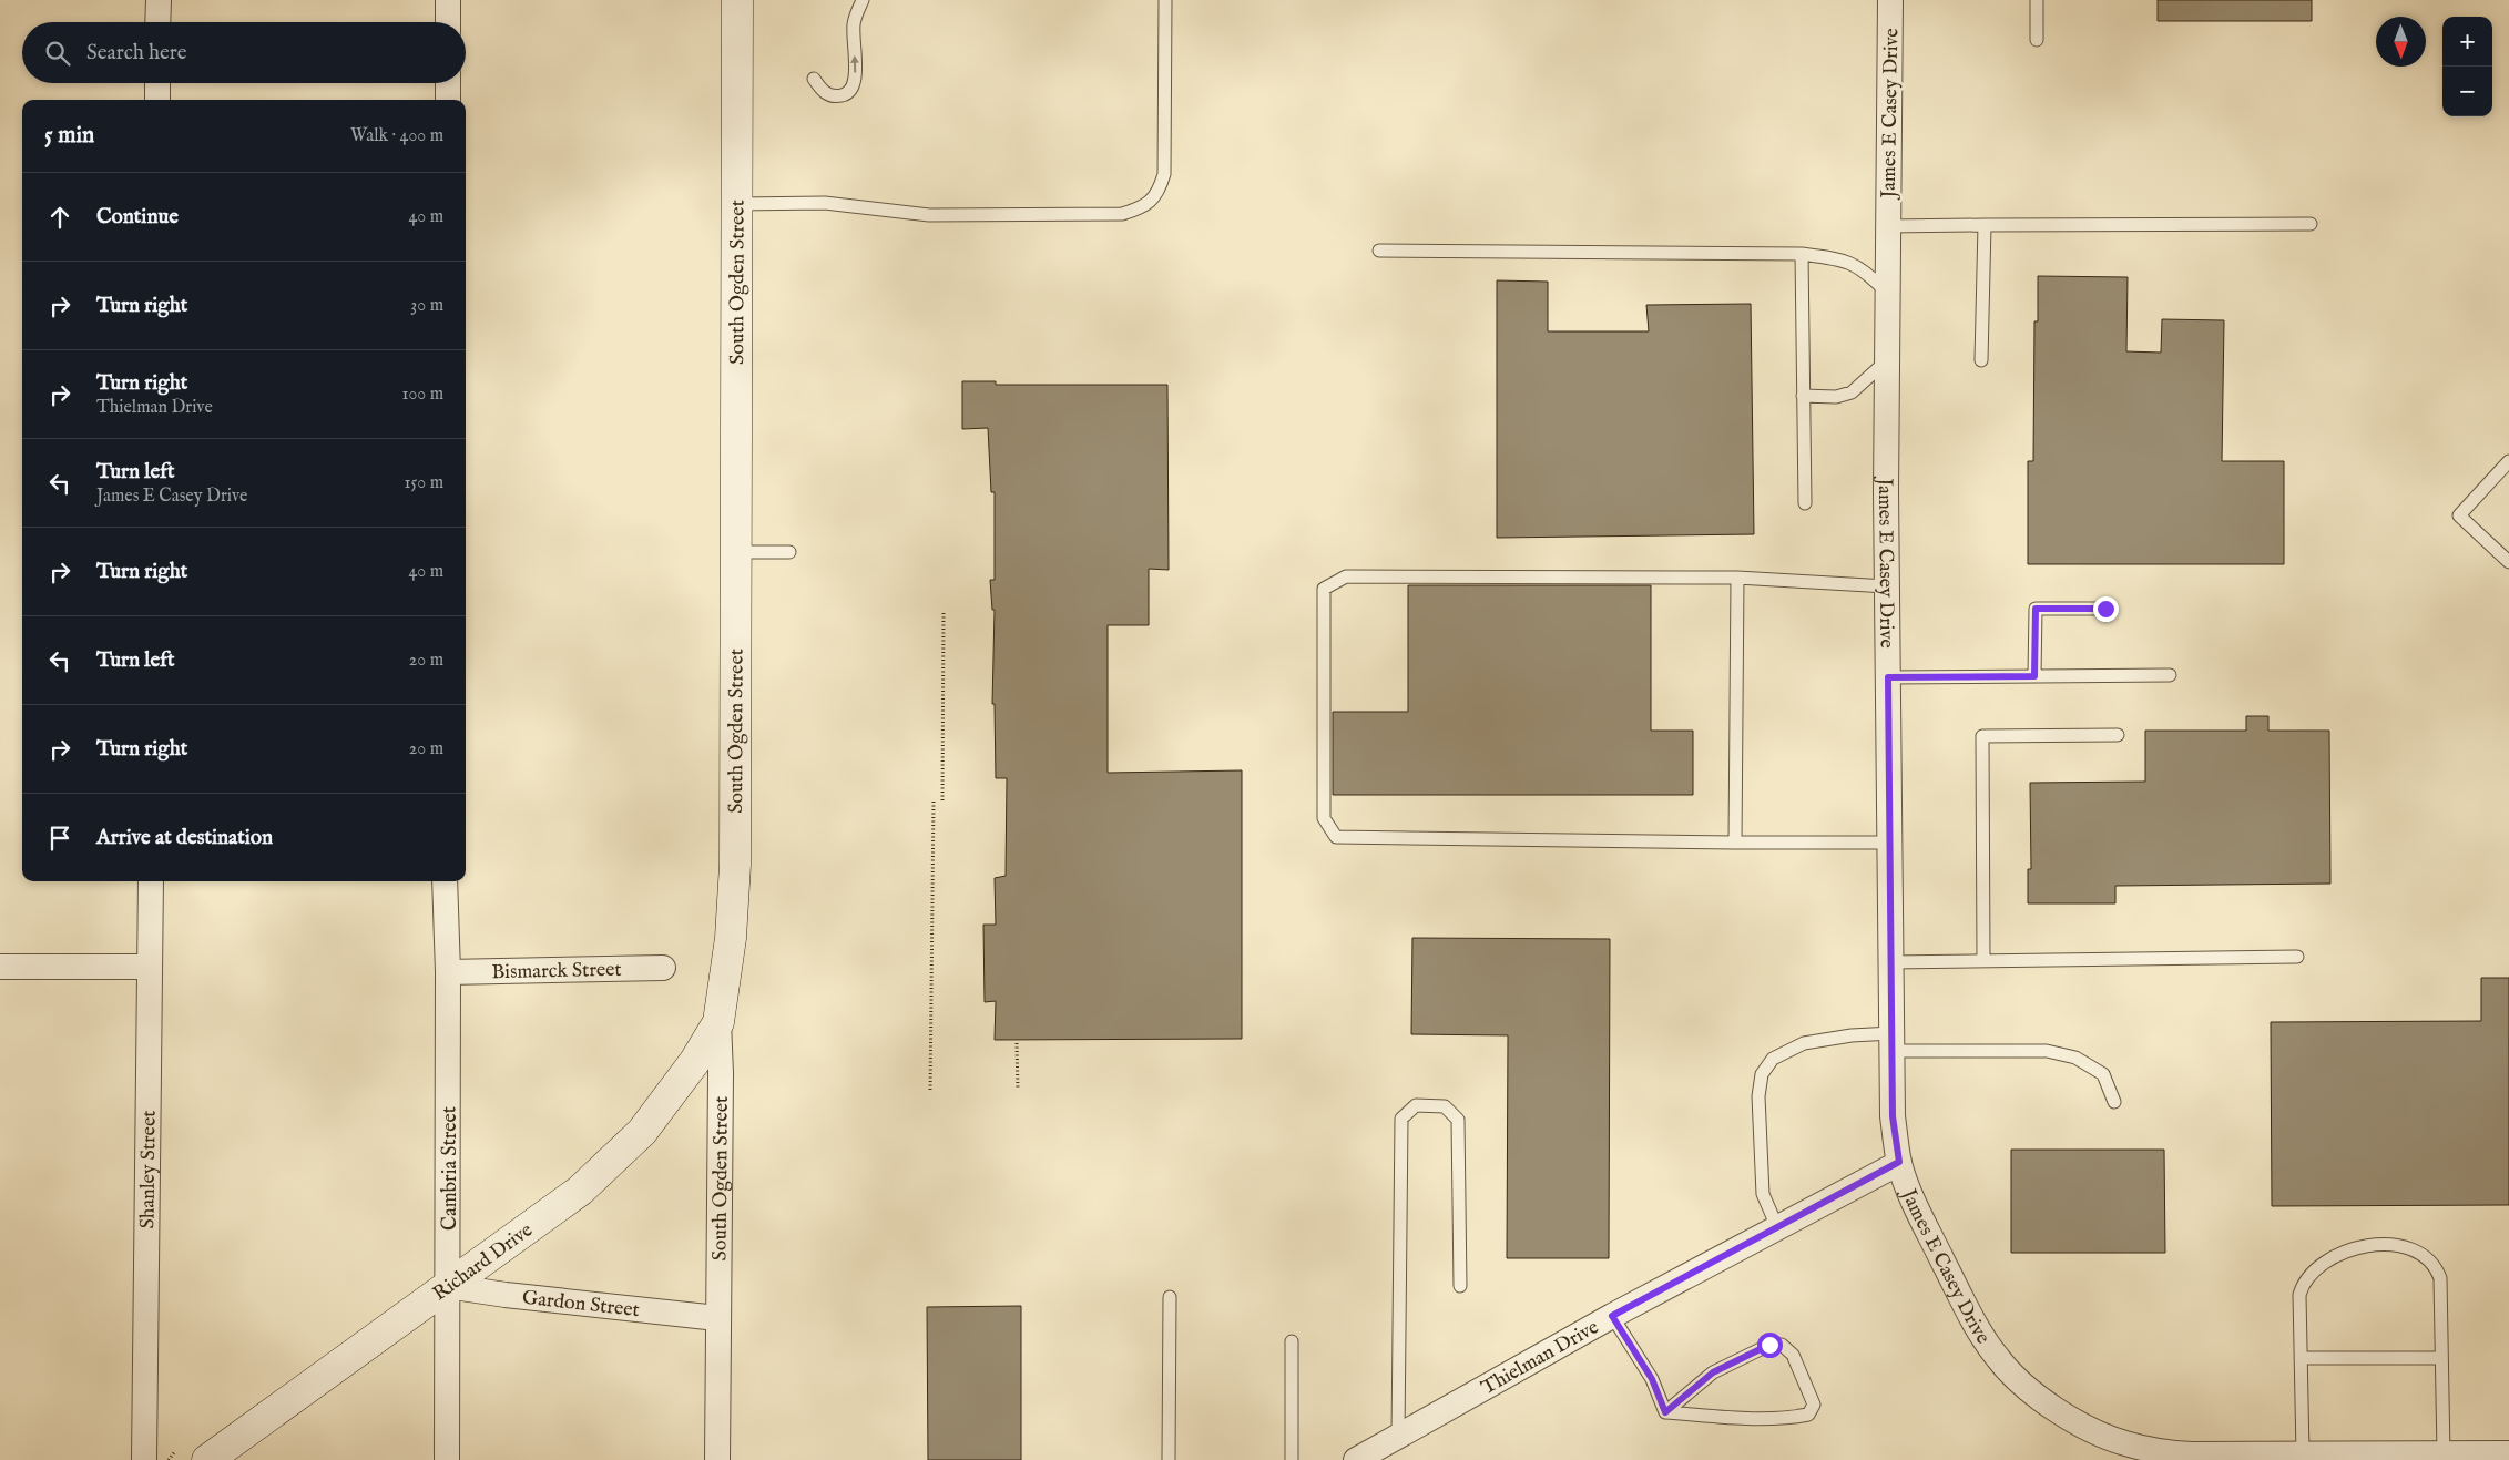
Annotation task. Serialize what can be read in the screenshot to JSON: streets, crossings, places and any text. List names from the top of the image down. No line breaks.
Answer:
{"streets":{"street":["James E Casey Drive","South Ogden Street","Bismarck Street","Shanley Street","Cambria Street","Richard Drive","Gardon Street","Thielman Drive"]},"crossings":[["James E Casey Drive","Thielman Drive"],["South Ogden Street","Richard Drive"],["South Ogden Street","Gardon Street"],["Bismarck Street","Cambria Street"],["Cambria Street","Richard Drive"],["Cambria Street","Gardon Street"],["Richard Drive","Gardon Street"]],"north":"bottom","page":{"map_buttons":["+","−"],"search":"Search here","heading":["5 min","Walk · 400 m"],"list":[["Continue","40 m"],["Turn right","30 m"],["Turn right","Thielman Drive","100 m"],["Turn left","James E Casey Drive","150 m"],["Turn right","40 m"],["Turn left","20 m"],["Turn right","20 m"],"Arrive at destination"]}}
